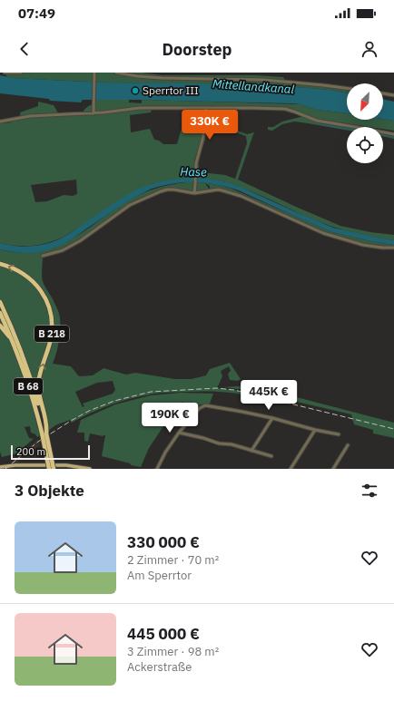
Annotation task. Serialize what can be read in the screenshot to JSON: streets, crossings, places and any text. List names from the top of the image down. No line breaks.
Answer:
{"streets":{"highway":["B 218","B 68"]},"crossings":[["B 218","B 68"]],"water":["Mittellandkanal","Hase"],"places":["Sperrtor III"],"scale_bar":"200 m","north":"bottom left","page":{"status":"07:49","header":"Doorstep","price":["330K €","445K €","190K €"],"scale":"200 m","heading":"3 Objekte","list":[{"name":"330 000 €","note":"2 Zimmer · 70 m² · Am Sperrtor"},{"name":"445 000 €","note":"3 Zimmer · 98 m² · Ackerstraße"}]}}
